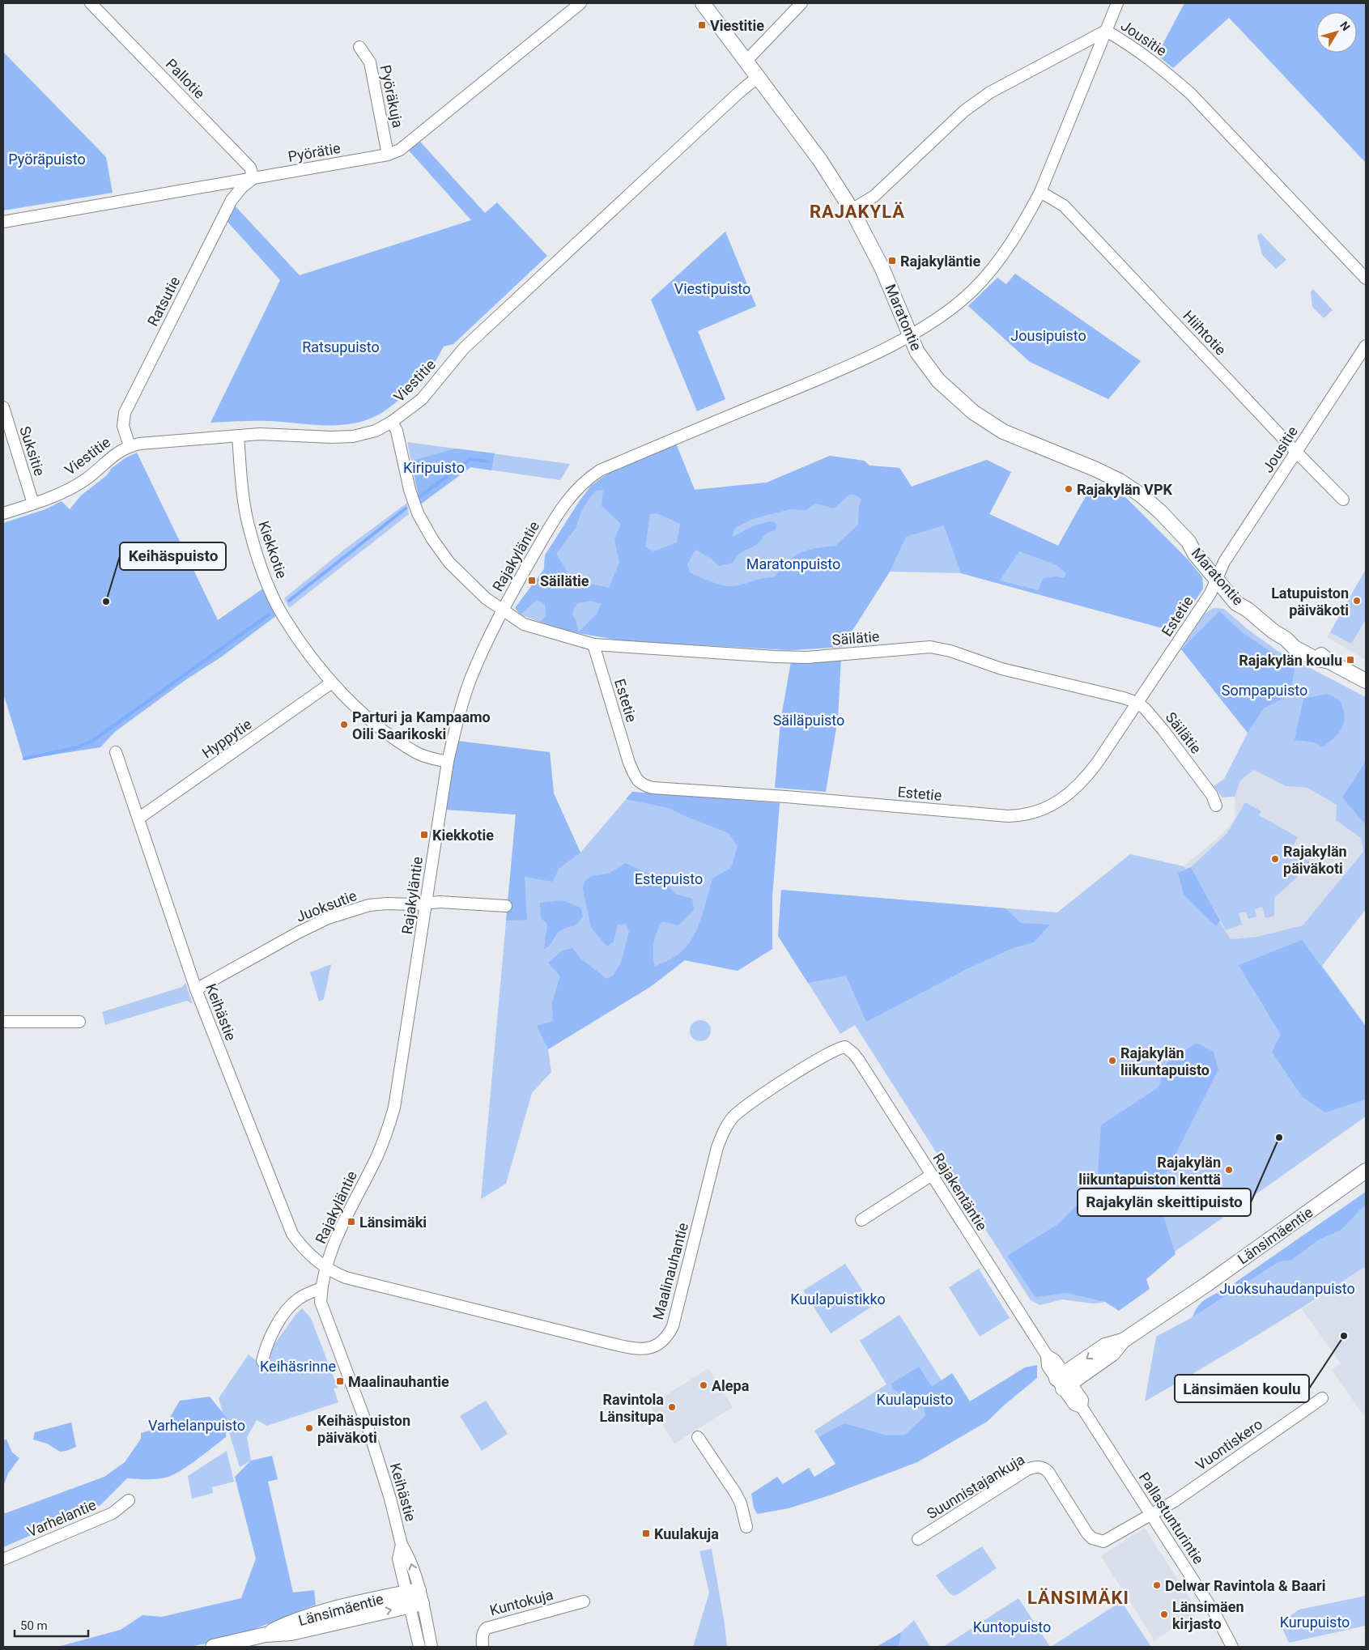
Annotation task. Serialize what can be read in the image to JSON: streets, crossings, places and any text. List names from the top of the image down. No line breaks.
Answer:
{"streets":{"main road":["Maratontie","Länsimäentie"],"street":["Jousitie","Pallotie","Pyöräkuja","Pyörätie","Ratsutie","Hiihtotie","Viestitie","Suksitie","Kiekkotie","Rajakyläntie","Estetie","Säilätie","Hyppytie","Juoksutie","Keihästie","Rajakentäntie","Maalinauhantie","Vuontiskero","Suunnistajankuja","Varhelantie","Pallastunturintie","Kuntokuja"]},"crossings":[["Jousitie","Maratontie"],["Jousitie","Hiihtotie"],["Jousitie","Rajakyläntie"],["Jousitie","Estetie"],["Pallotie","Pyörätie"],["Pallotie","Ratsutie"],["Pyöräkuja","Pyörätie"],["Pyörätie","Ratsutie"],["Ratsutie","Viestitie"],["Maratontie","Viestitie"],["Maratontie","Rajakyläntie"],["Maratontie","Estetie"],["Hiihtotie","Rajakyläntie"],["Viestitie","Suksitie"],["Viestitie","Kiekkotie"],["Viestitie","Säilätie"],["Kiekkotie","Rajakyläntie"],["Kiekkotie","Hyppytie"],["Rajakyläntie","Säilätie"],["Rajakyläntie","Juoksutie"],["Rajakyläntie","Keihästie"],["Rajakyläntie","Maalinauhantie"],["Estetie","Säilätie"],["Hyppytie","Keihästie"],["Juoksutie","Keihästie"],["Keihästie","Länsimäentie"],["Keihästie","Maalinauhantie"],["Rajakentäntie","Länsimäentie"],["Rajakentäntie","Maalinauhantie"],["Rajakentäntie","Pallastunturintie"],["Länsimäentie","Pallastunturintie"],["Vuontiskero","Suunnistajankuja"],["Vuontiskero","Pallastunturintie"],["Suunnistajankuja","Pallastunturintie"]],"districts":["RAJAKYLÄ","LÄNSIMÄKI"],"parks":["Pyöräpuisto","Viestipuisto","Jousipuisto","Ratsupuisto","Kiripuisto","Maratonpuisto","Sompapuisto","Säiläpuisto","Estepuisto","Juoksuhaudanpuisto","Kuulapuistikko","Keihäsrinne","Kuulapuisto","Varhelanpuisto","Kurupuisto","Kuntopuisto"],"places":{"transit":["Viestitie","Rajakyläntie","Säilätie","Rajakylän koulu","Kiekkotie","Länsimäki","Maalinauhantie","Kuulakuja"],"other":["Rajakylän VPK","Latupuiston päiväkoti","Keihäspuisto","Parturi ja Kampaamo Oili Saarikoski","Rajakylän päiväkoti","Rajakylän liikuntapuisto","Rajakylän skeittipuisto","Rajakylän liikuntapuiston kenttä","Länsimäen koulu","Alepa","Ravintola Länsitupa","Keihäspuiston päiväkoti","Delwar Ravintola & Baari","Länsimäen kirjasto"]},"scale_bar":"50 m","north":"top right"}
